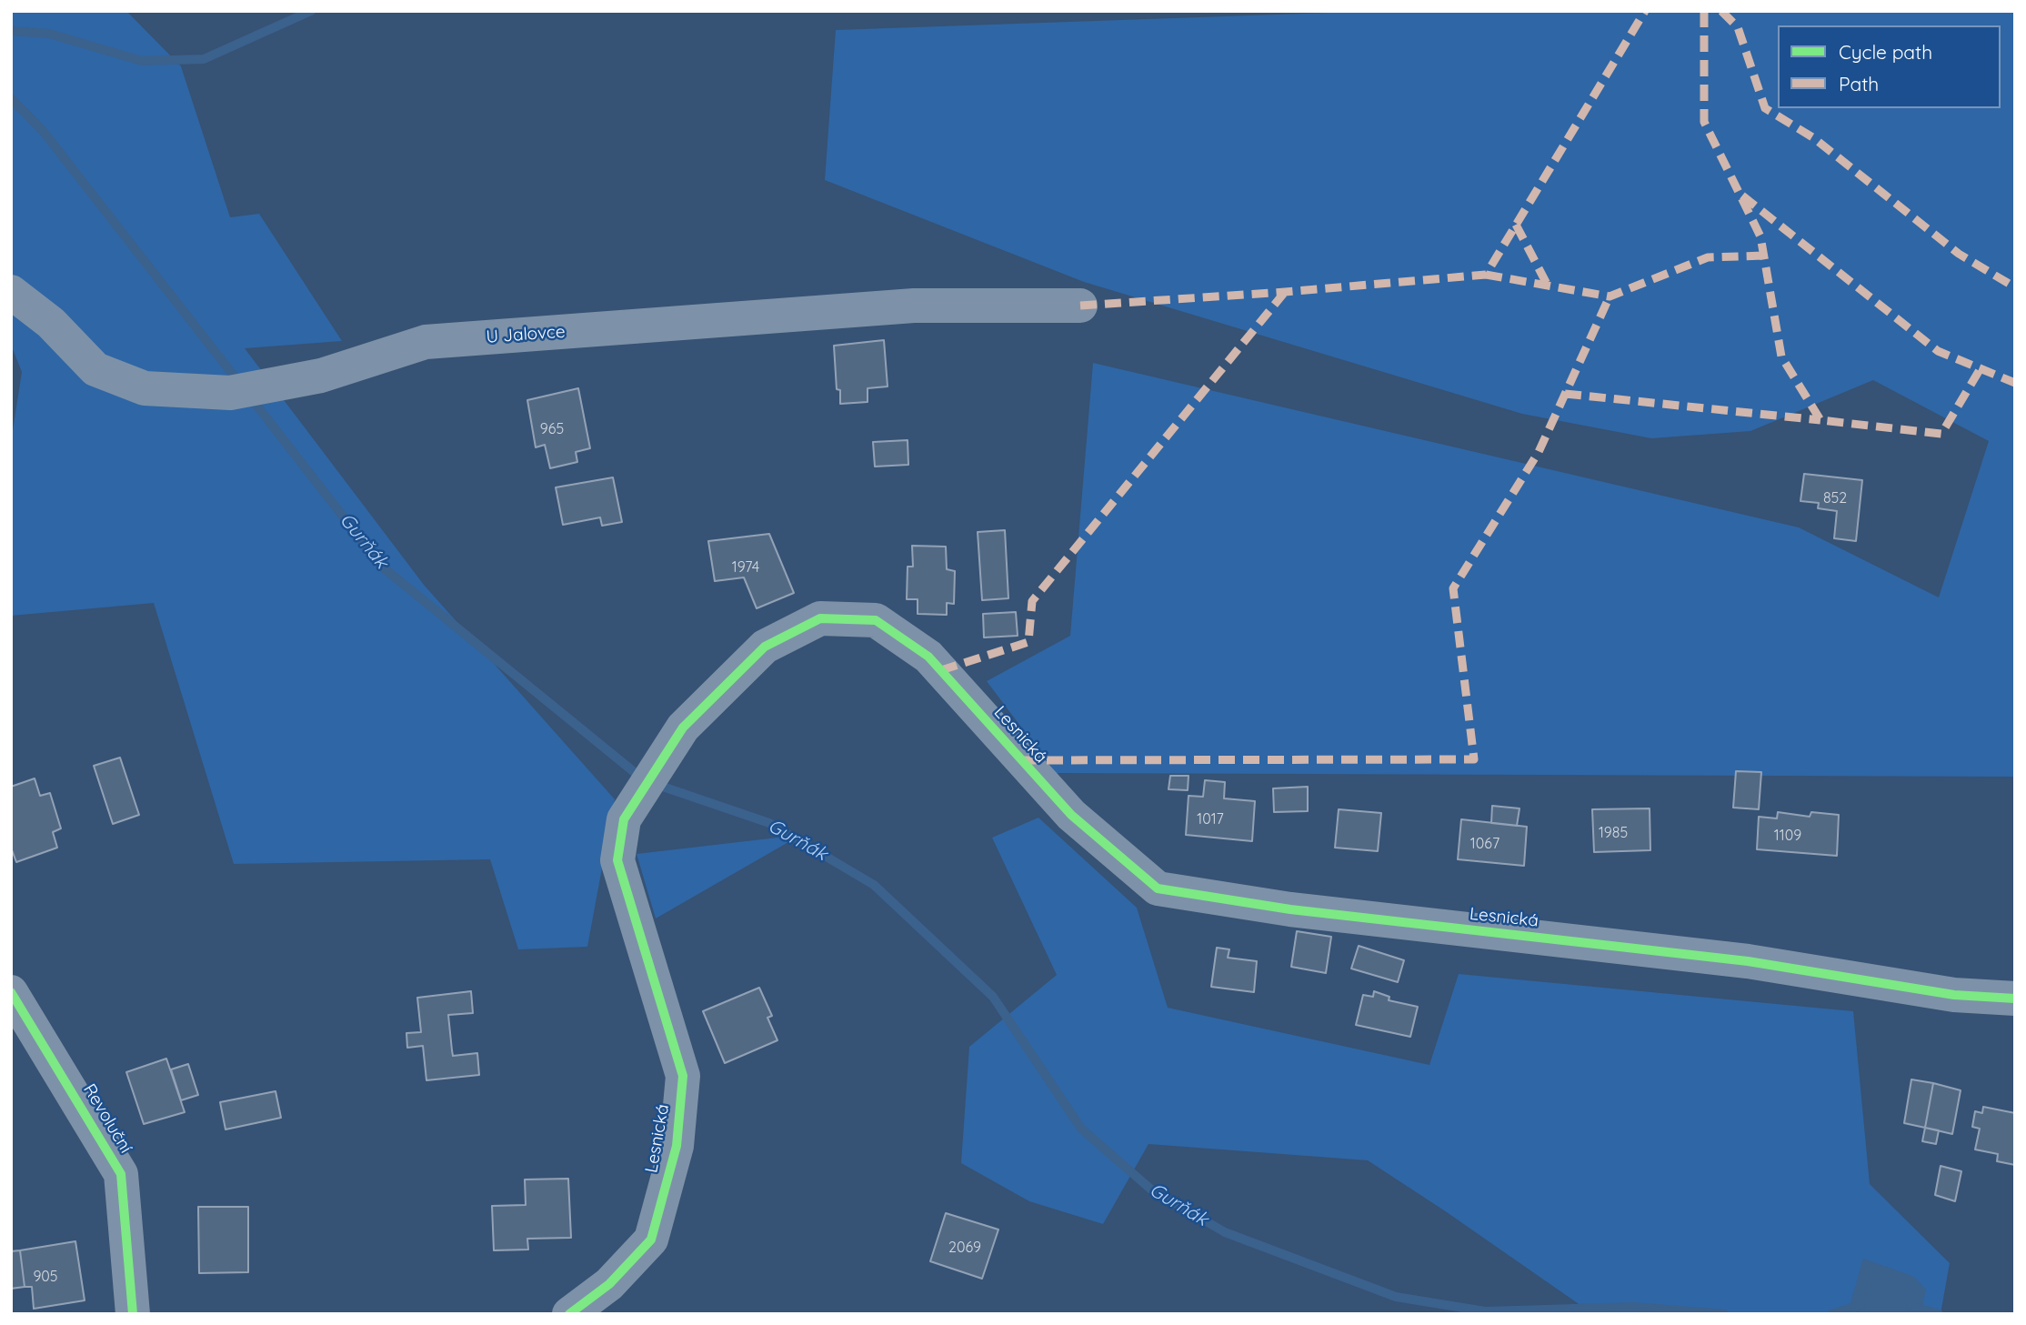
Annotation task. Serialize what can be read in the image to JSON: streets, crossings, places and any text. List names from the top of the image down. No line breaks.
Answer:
{"streets":{"street":["U Jalovce","Lesnická","Revoluční"]},"water":["Gurňák"],"house_numbers":["965","852","1974","1017","1985","1109","1067","2069","905"],"legend":["Cycle path","Path"]}
